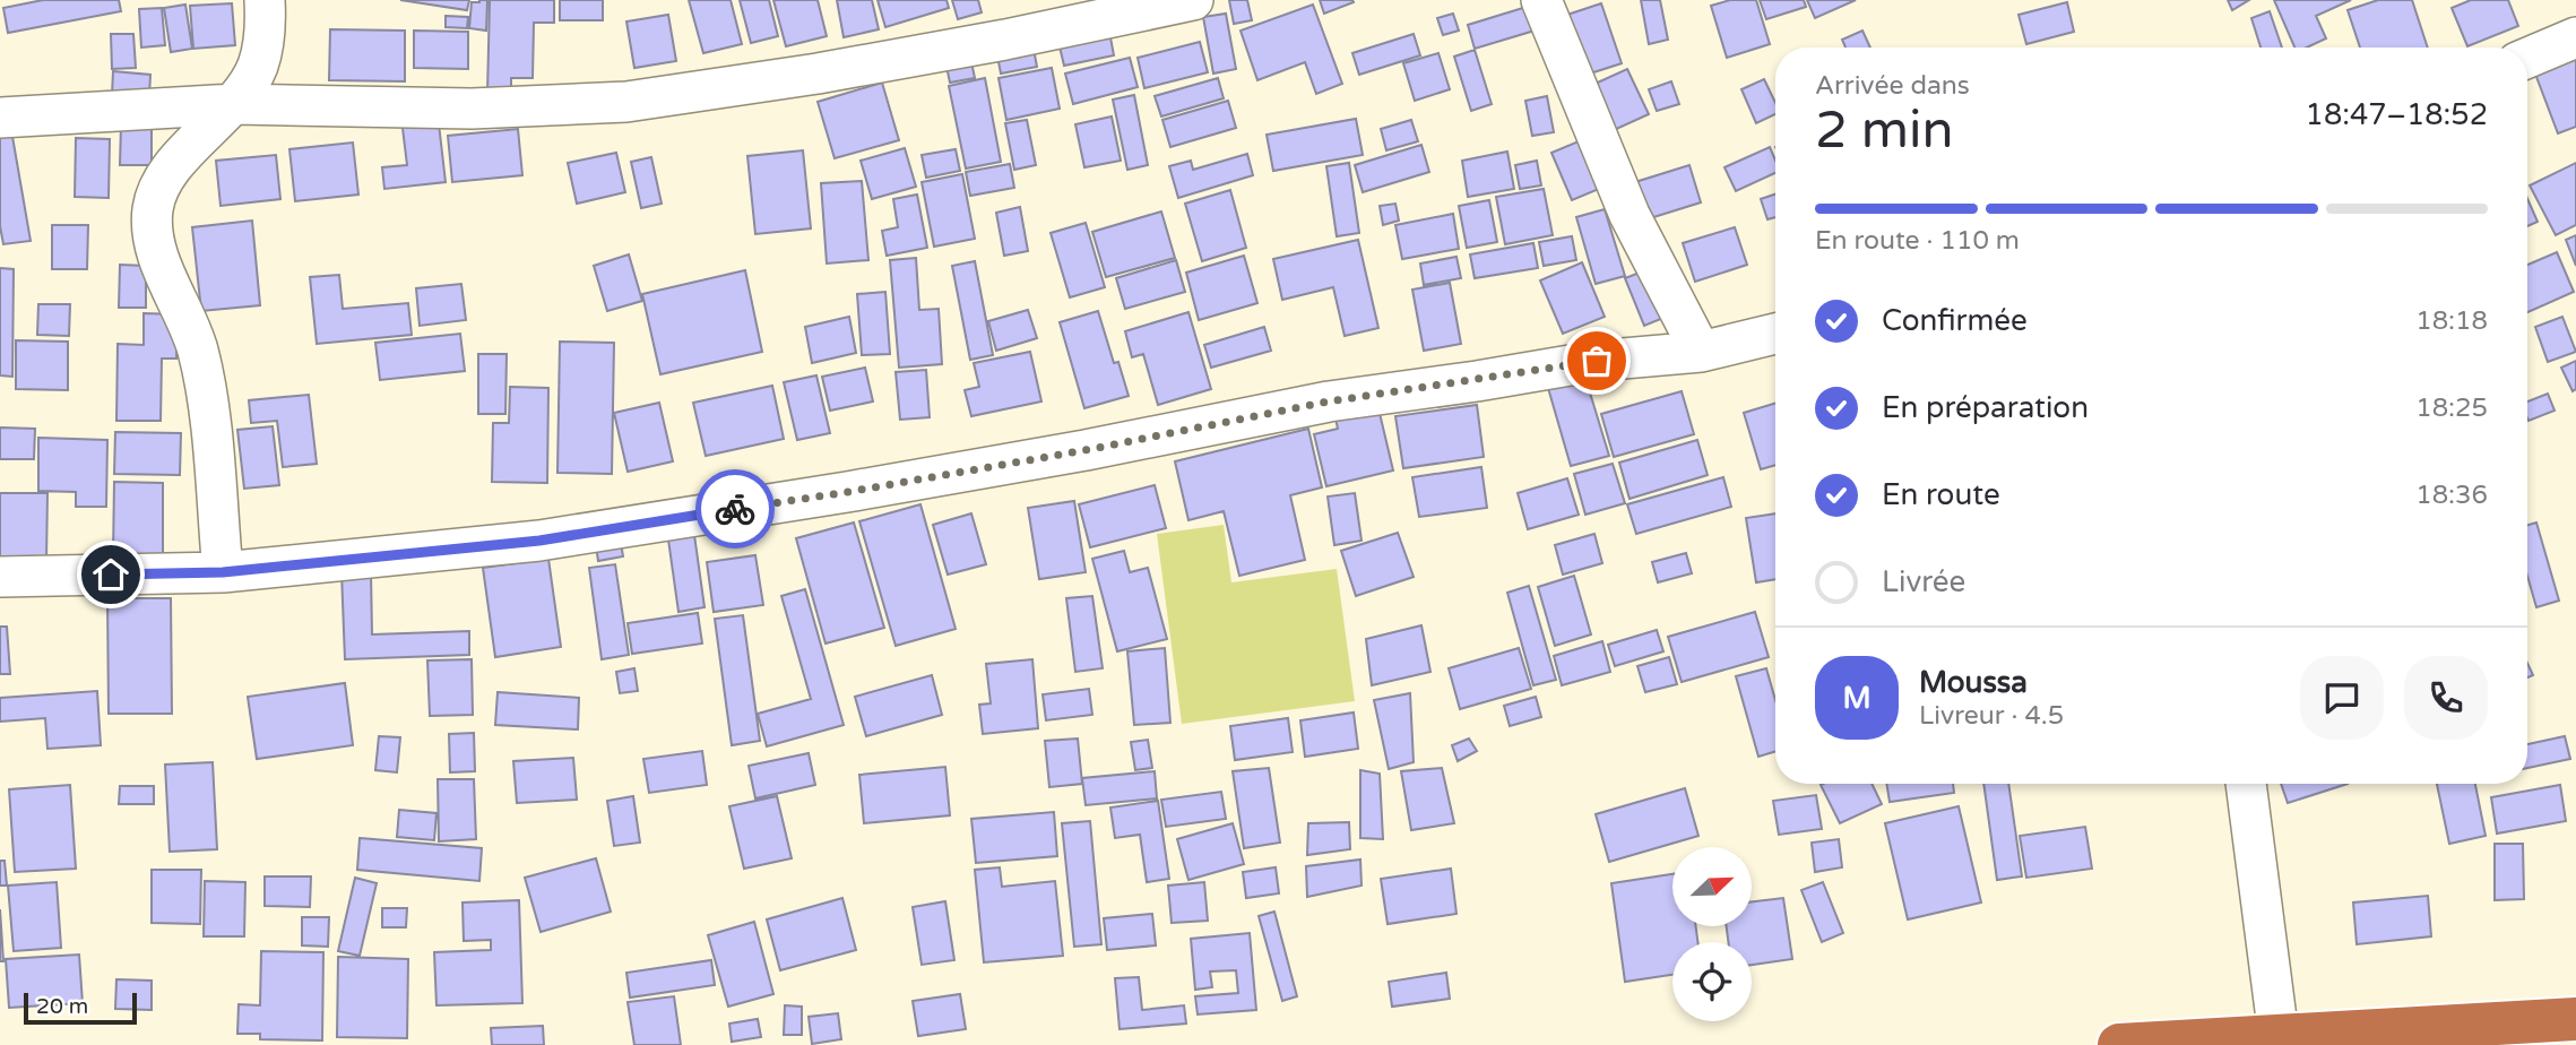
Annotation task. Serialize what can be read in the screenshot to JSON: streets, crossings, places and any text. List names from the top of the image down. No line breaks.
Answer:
{"scale_bar":"20 m","north":"top right","page":{"heading":["2 min","Arrivée dans","18:47–18:52"],"panel":["Moussa","Livreur · 4.5"],"bar":"En route · 110 m","list":[["Confirmée","18:18"],["En préparation","18:25"],["En route","18:36"],"Livrée"],"round":"M","scale":"20 m"}}
